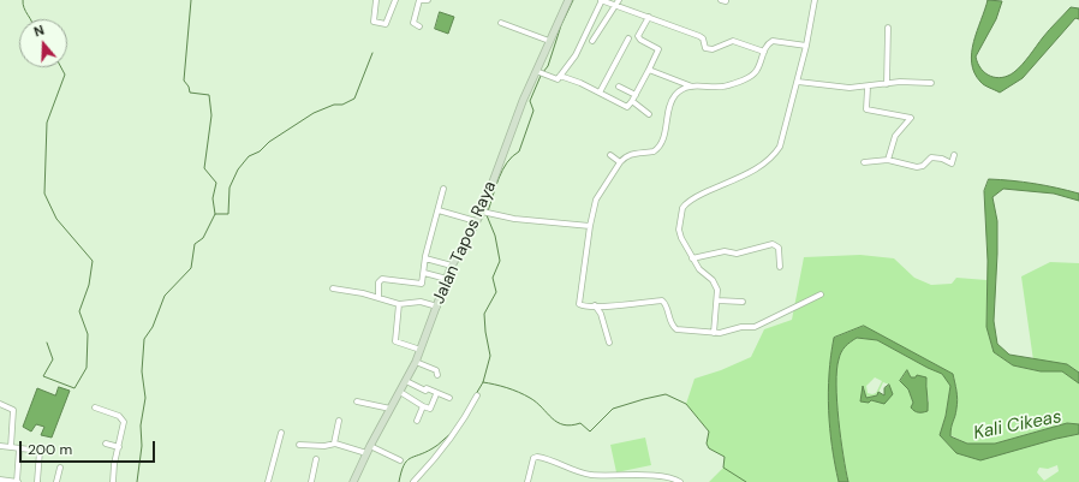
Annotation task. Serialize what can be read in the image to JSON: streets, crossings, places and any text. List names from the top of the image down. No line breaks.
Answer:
{"streets":{"main road":["Jalan Tapos Raya"]},"water":["Kali Cikeas"],"scale_bar":"200 m","north":"top"}
